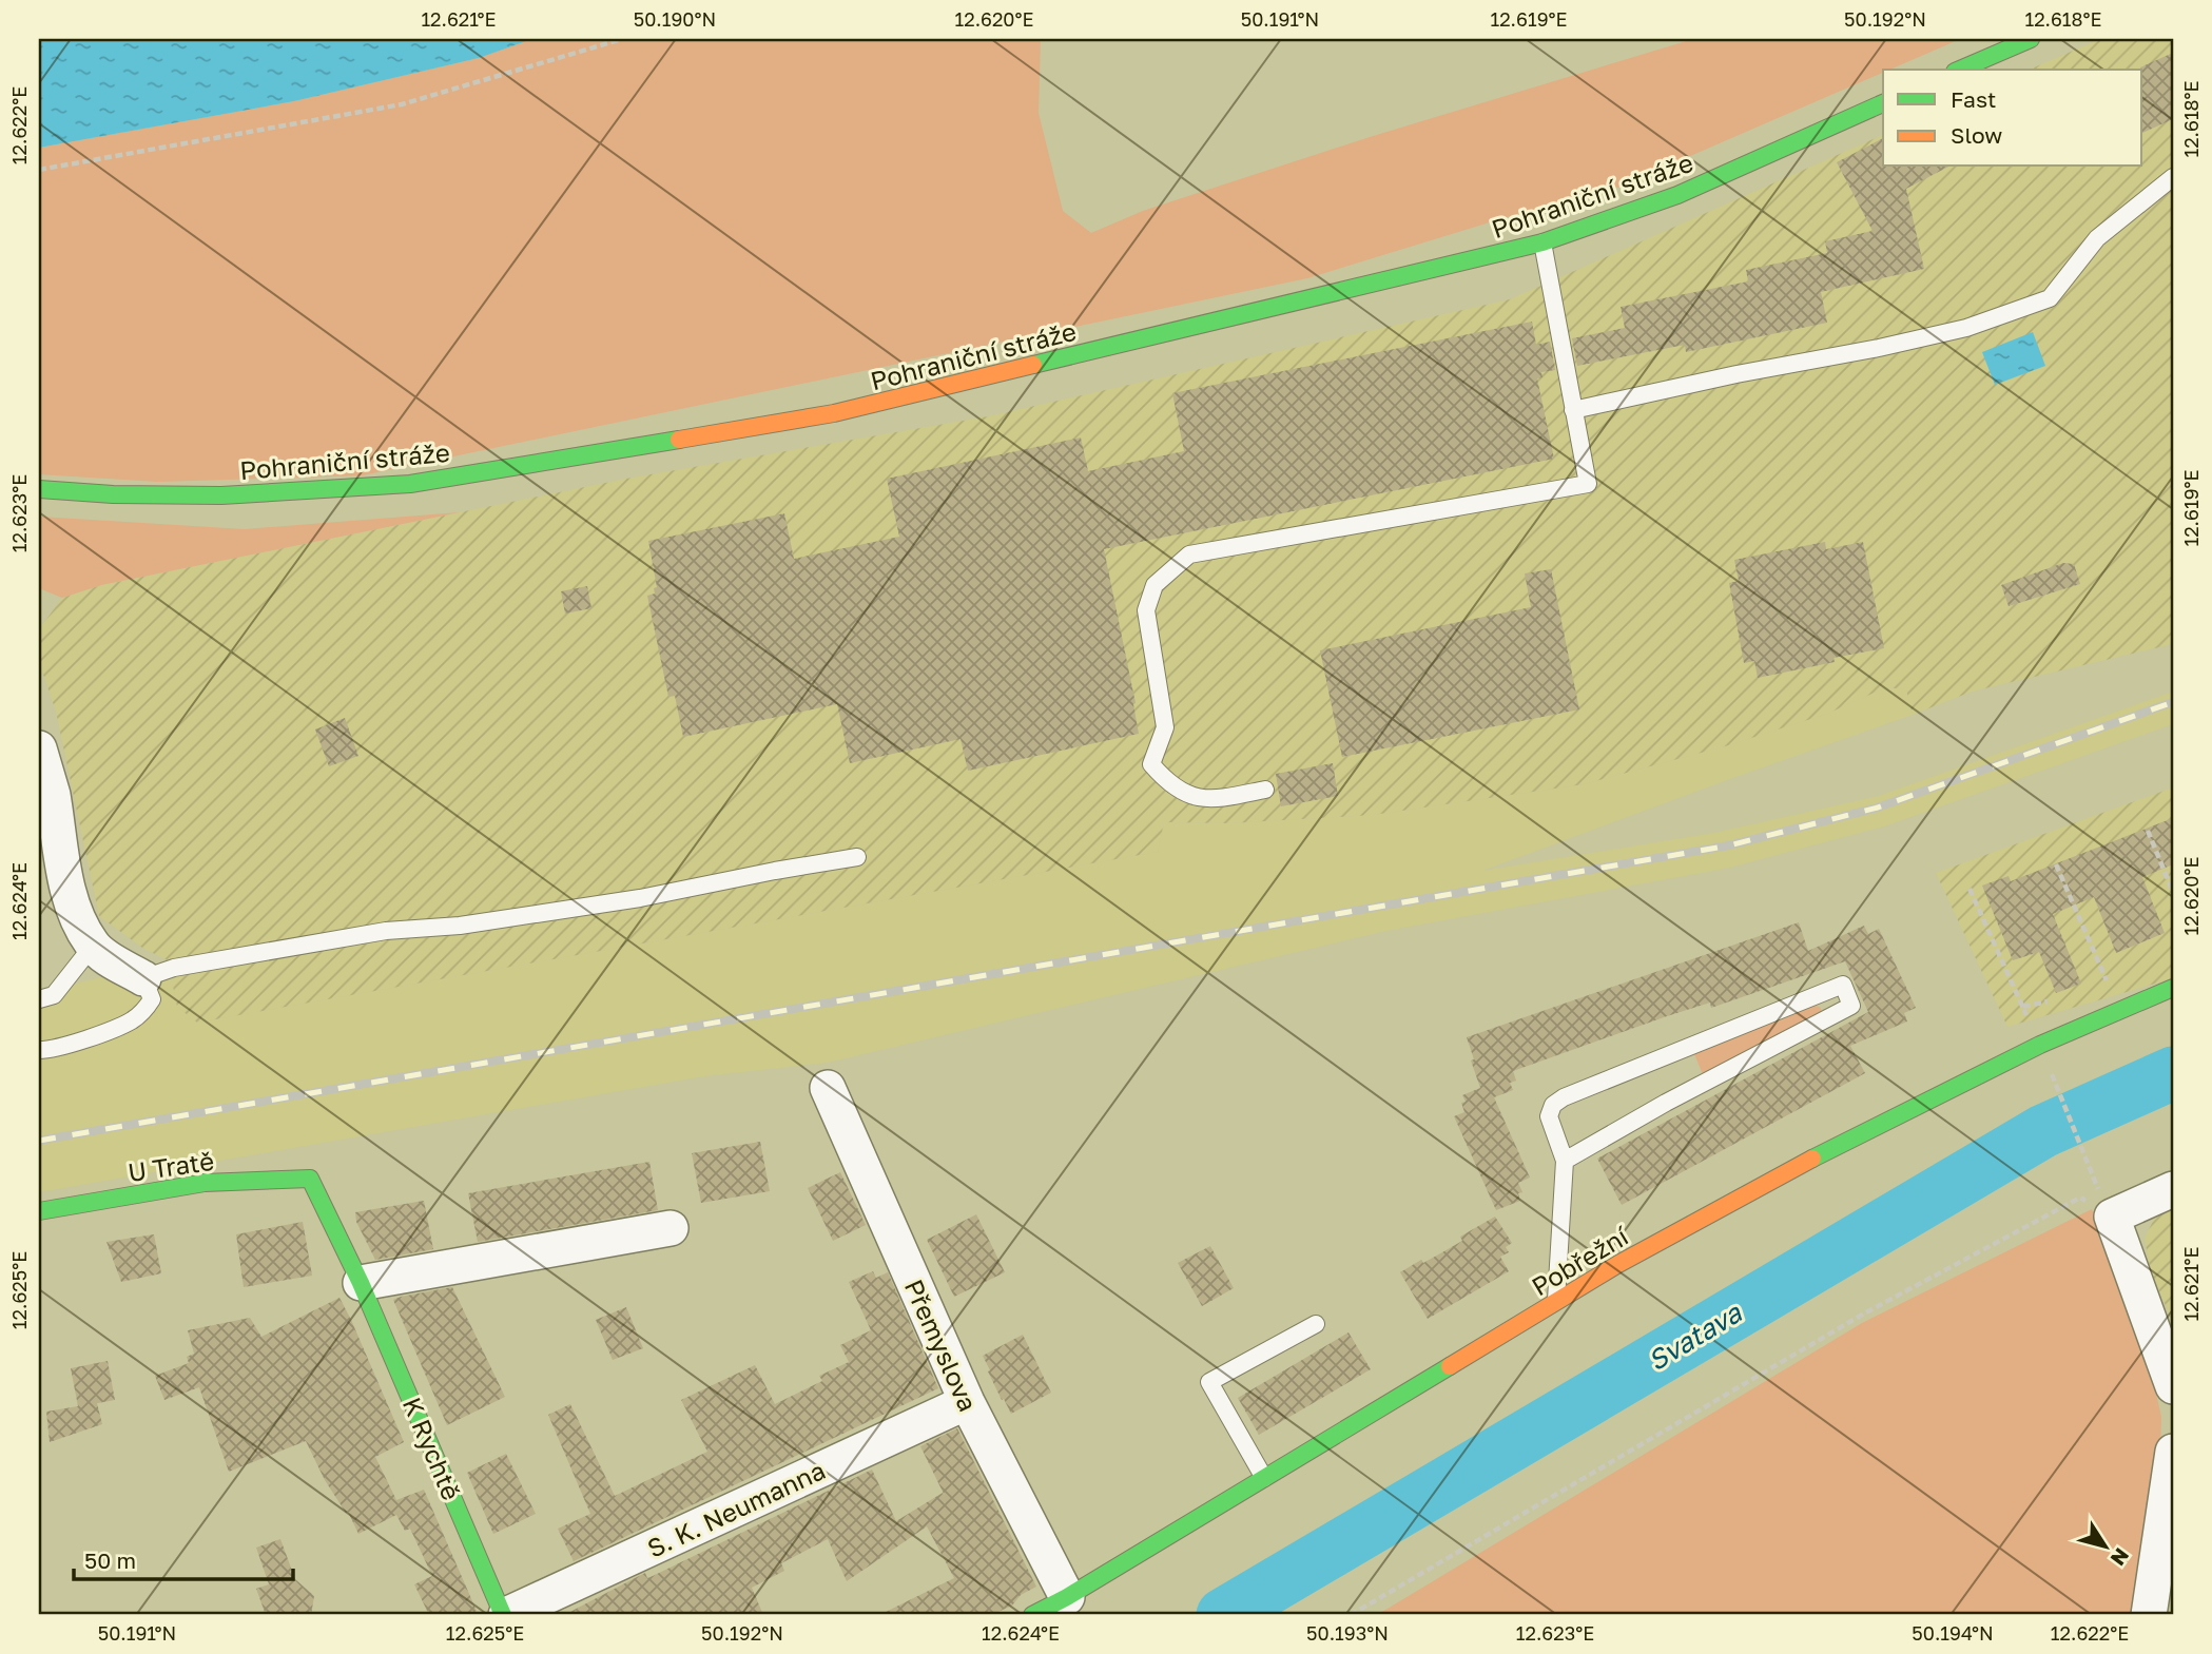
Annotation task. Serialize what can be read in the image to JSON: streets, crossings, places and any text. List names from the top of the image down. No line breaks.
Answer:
{"streets":{"street":["Pohraniční stráže","U Tratě","Pobřežní","Přemyslova","K Rychtě","S. K. Neumanna"]},"crossings":[["U Tratě","K Rychtě"],["Pobřežní","Přemyslova"],["Přemyslova","S. K. Neumanna"],["K Rychtě","S. K. Neumanna"]],"water":["Svatava"],"legend":["Fast","Slow"],"scale_bar":"50 m","north":"bottom right","coordinates":["12.621°E","50.190°N","12.620°E","50.191°N","12.619°E","50.192°N","12.618°E","12.622°E","12.623°E","12.624°E","12.625°E","50.193°N","50.194°N"]}
